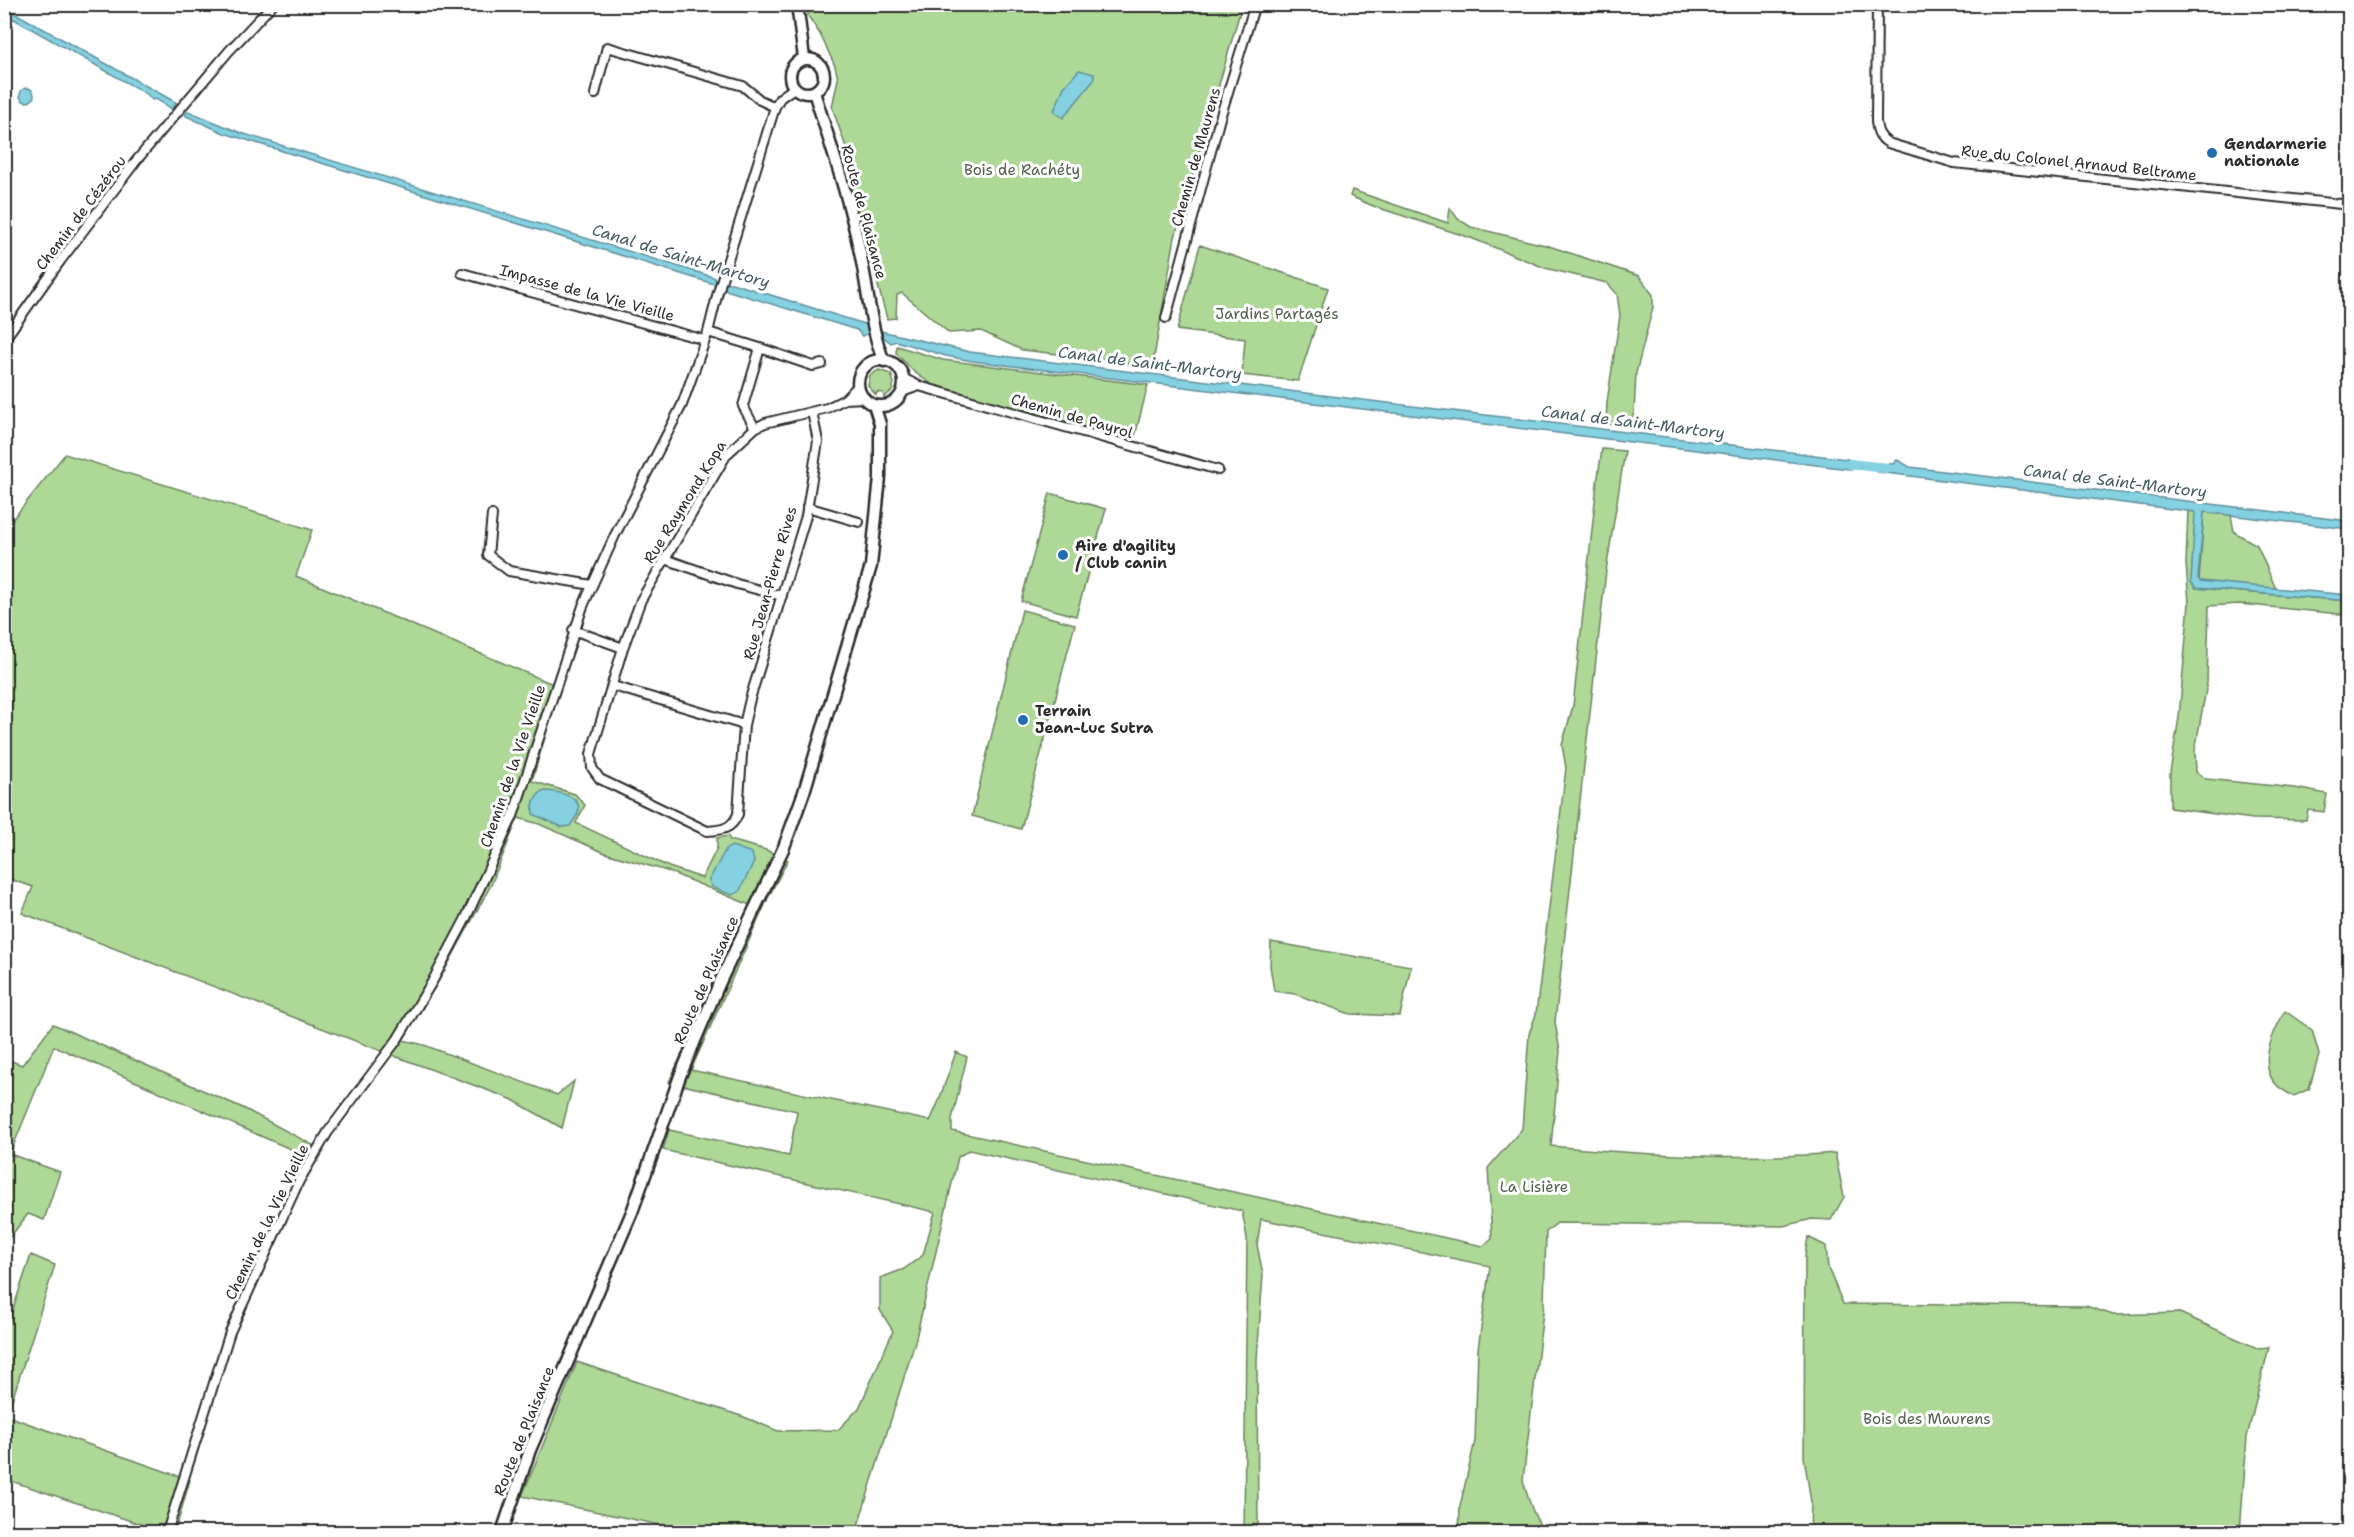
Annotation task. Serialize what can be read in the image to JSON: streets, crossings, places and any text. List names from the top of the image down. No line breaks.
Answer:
{"streets":{"main road":["Route de Plaisance"],"street":["Chemin de Maurens","Rue du Colonel Arnaud Beltrame","Chemin de Cézérou","Impasse de la Vie Vieille","Chemin de Payrol","Rue Raymond Kopa","Rue Jean-Pierre Rives","Chemin de la Vie Vieille"]},"crossings":[["Route de Plaisance","Chemin de Payrol"],["Route de Plaisance","Rue Raymond Kopa"],["Route de Plaisance","Chemin de la Vie Vieille"],["Impasse de la Vie Vieille","Chemin de la Vie Vieille"],["Chemin de Payrol","Rue Raymond Kopa"],["Rue Raymond Kopa","Rue Jean-Pierre Rives"]],"water":["Canal de Saint-Martory"],"parks":["Bois de Rachéty","Jardins Partagés","La Lisière","Bois des Maurens"],"places":["Gendarmerie nationale","Aire d'agility / Club canin","Terrain Jean-Luc Sutra"]}
